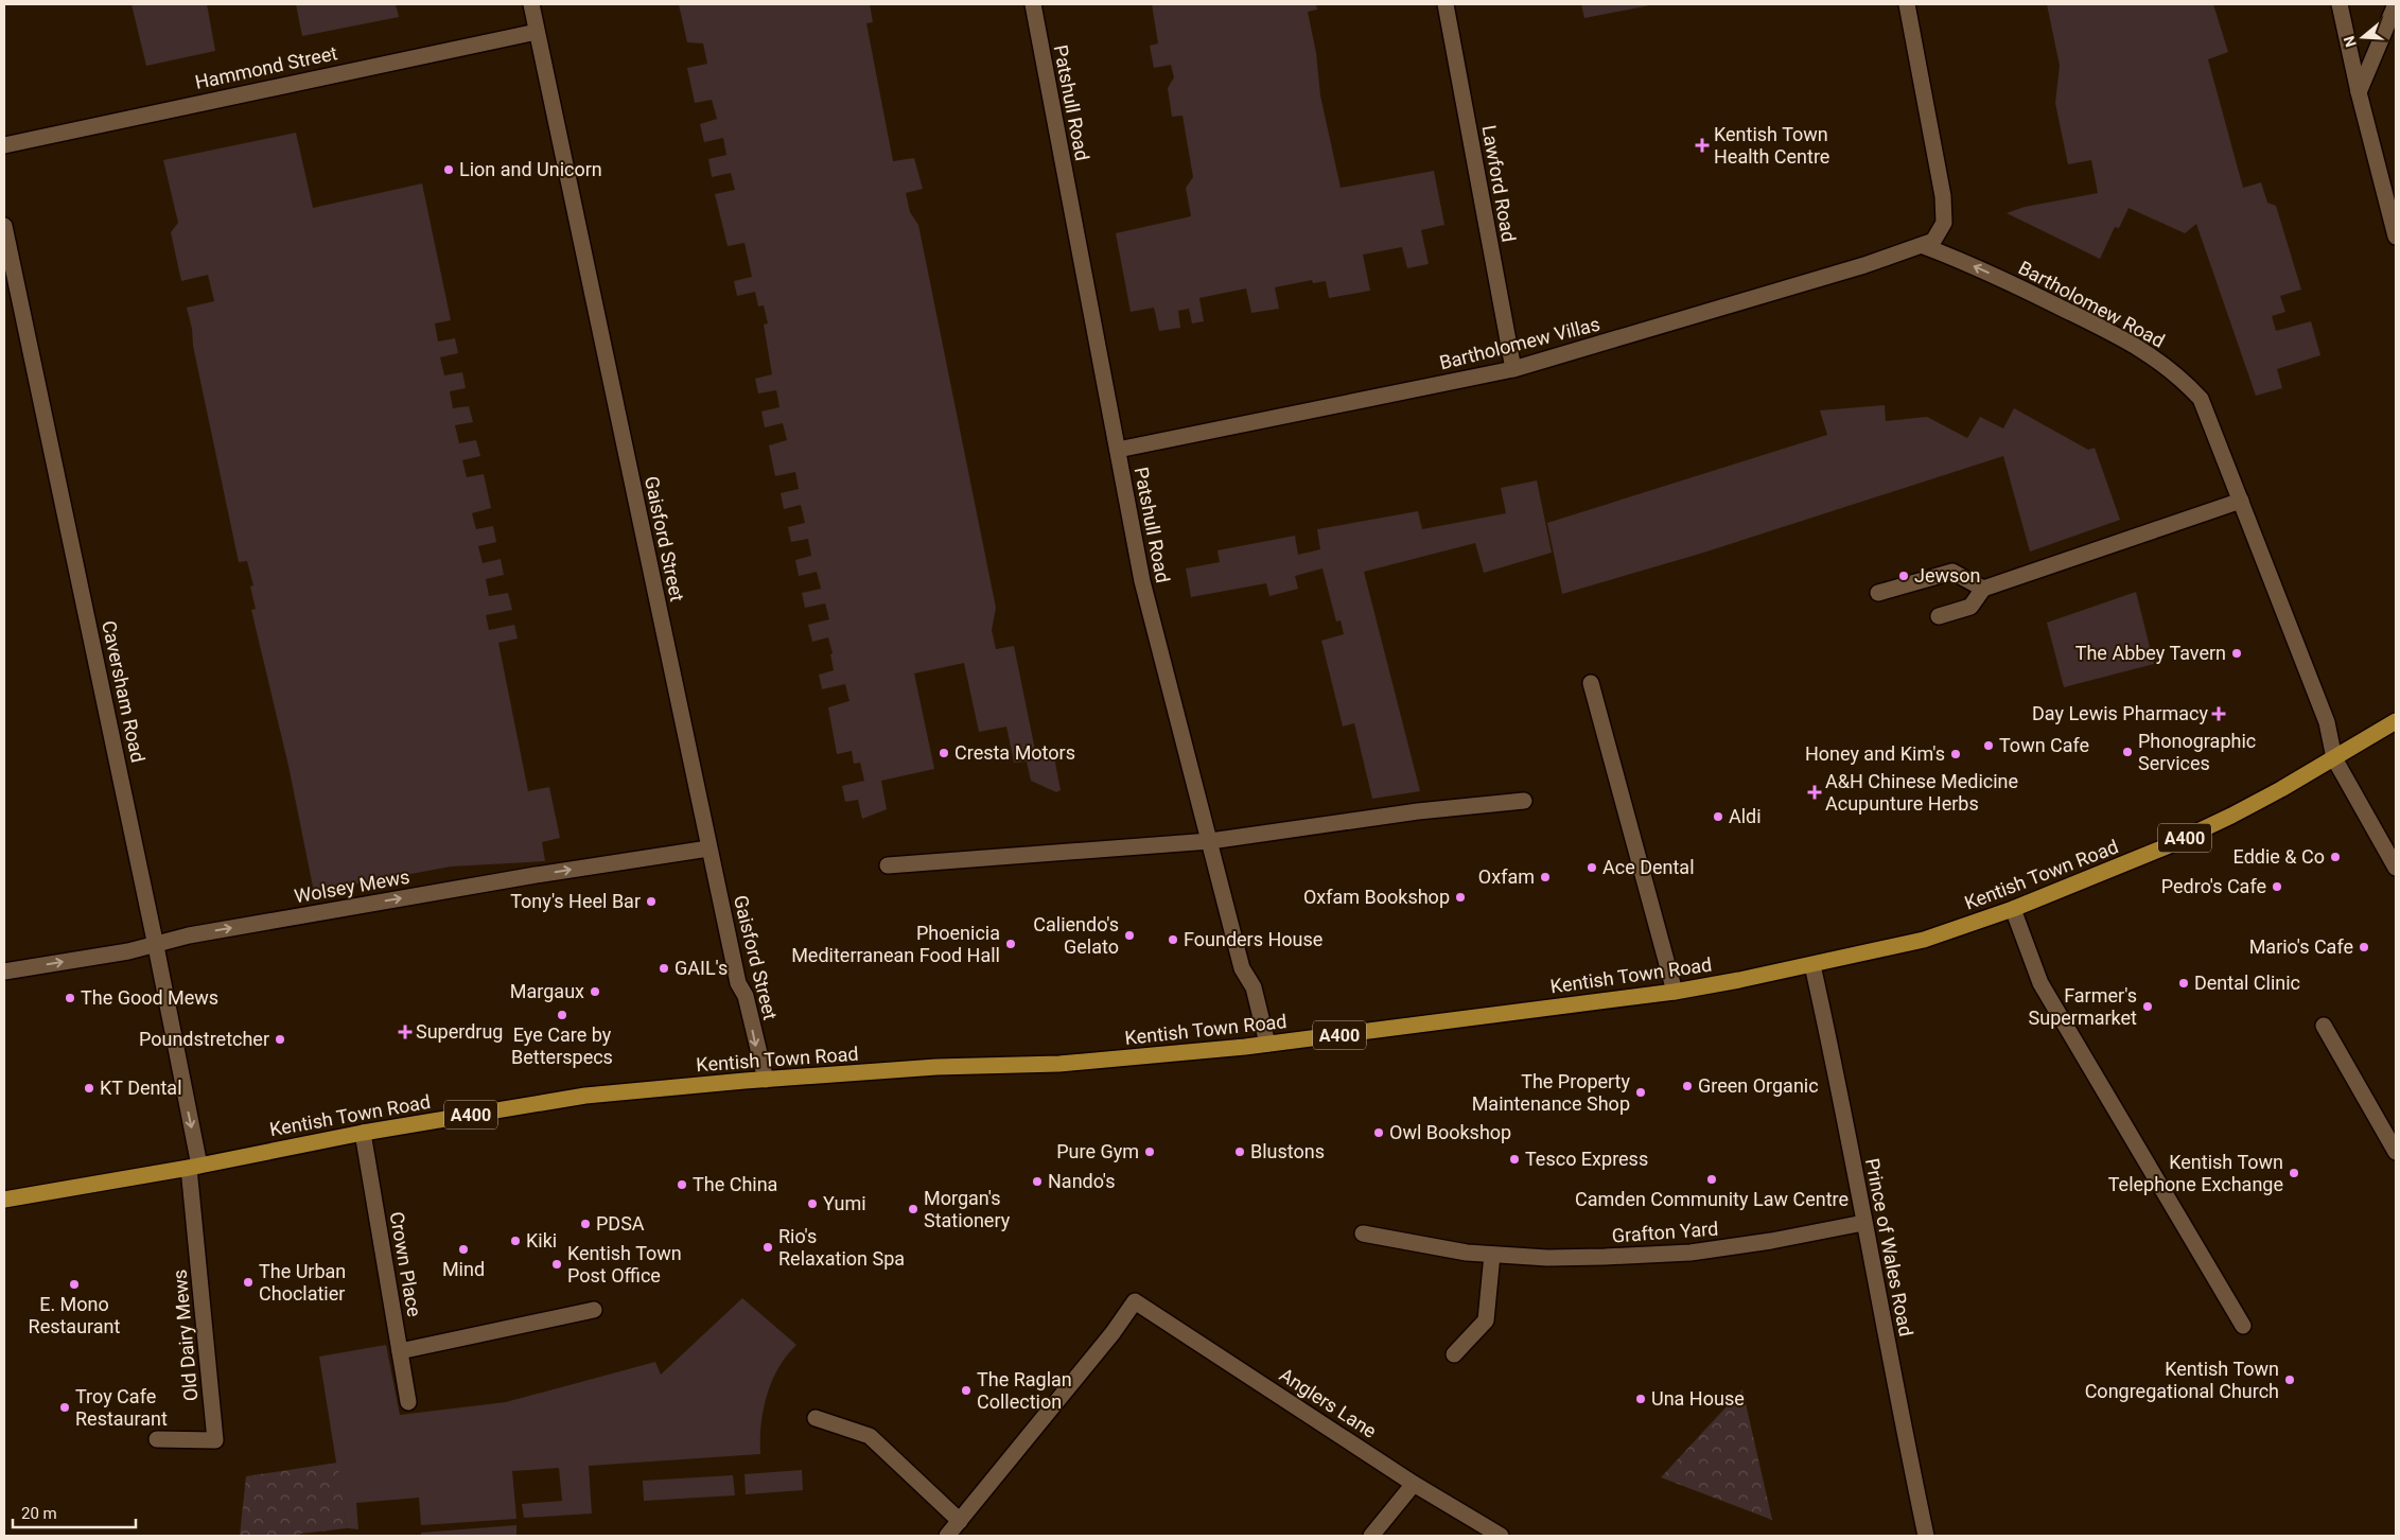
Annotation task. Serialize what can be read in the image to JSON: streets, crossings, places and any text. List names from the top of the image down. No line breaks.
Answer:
{"streets":{"main road":["A400","Kentish Town Road"],"street":["Hammond Street","Patshull Road","Lawford Road","Bartholomew Road","Bartholomew Villas","Gaisford Street","Caversham Road","Wolsey Mews","Grafton Yard","Prince of Wales Road","Crown Place","Old Dairy Mews","Anglers Lane"]},"crossings":[["Hammond Street","Gaisford Street"],["Patshull Road","Bartholomew Villas"],["Patshull Road","Kentish Town Road"],["Lawford Road","Bartholomew Villas"],["Bartholomew Road","Bartholomew Villas"],["Bartholomew Road","Kentish Town Road"],["Gaisford Street","Kentish Town Road"],["Gaisford Street","Wolsey Mews"],["Caversham Road","Kentish Town Road"],["Caversham Road","Wolsey Mews"],["Caversham Road","Old Dairy Mews"],["Kentish Town Road","Prince of Wales Road"],["Kentish Town Road","Crown Place"],["Kentish Town Road","Old Dairy Mews"],["Grafton Yard","Prince of Wales Road"]],"one_way":["Bartholomew Road","Wolsey Mews"],"places":{"health":["Kentish Town Health Centre","Day Lewis Pharmacy","A&H Chinese Medicine Acupunture Herbs","Superdrug"],"other":["Lion and Unicorn","Jewson","The Abbey Tavern","Town Cafe","Phonographic Services","Cresta Motors","Honey and Kim's","Aldi","Eddie & Co","Ace Dental","Oxfam","Pedro's Cafe","Oxfam Bookshop","Tony's Heel Bar","Caliendo's Gelato","Founders House","Phoenicia Mediterranean Food Hall","Mario's Cafe","GAIL's","Dental Clinic","Margaux","The Good Mews","Farmer's Supermarket","Eye Care by Betterspecs","Poundstretcher","Green Organic","KT Dental","The Property Maintenance Shop","Owl Bookshop","Pure Gym","Blustons","Tesco Express","Kentish Town Telephone Exchange","Camden Community Law Centre","Nando's","The China","Yumi","Morgan's Stationery","PDSA","Kiki","Rio's Relaxation Spa","Mind","Kentish Town Post Office","The Urban Choclatier","E. Mono Restaurant","Kentish Town Congregational Church","The Raglan Collection","Una House","Troy Cafe Restaurant"]},"scale_bar":"20 m","north":"left"}
